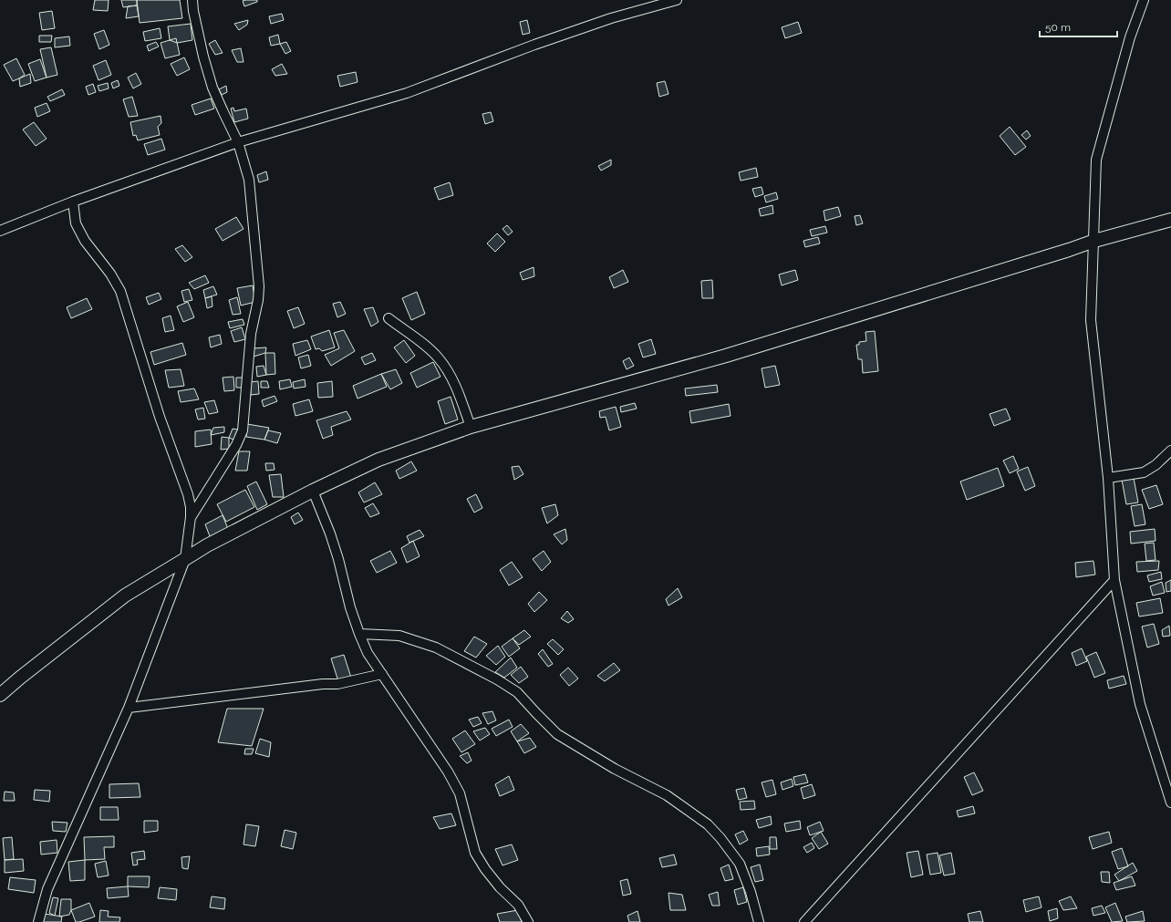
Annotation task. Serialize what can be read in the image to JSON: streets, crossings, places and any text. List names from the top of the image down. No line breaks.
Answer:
{"scale_bar":"50 m"}
